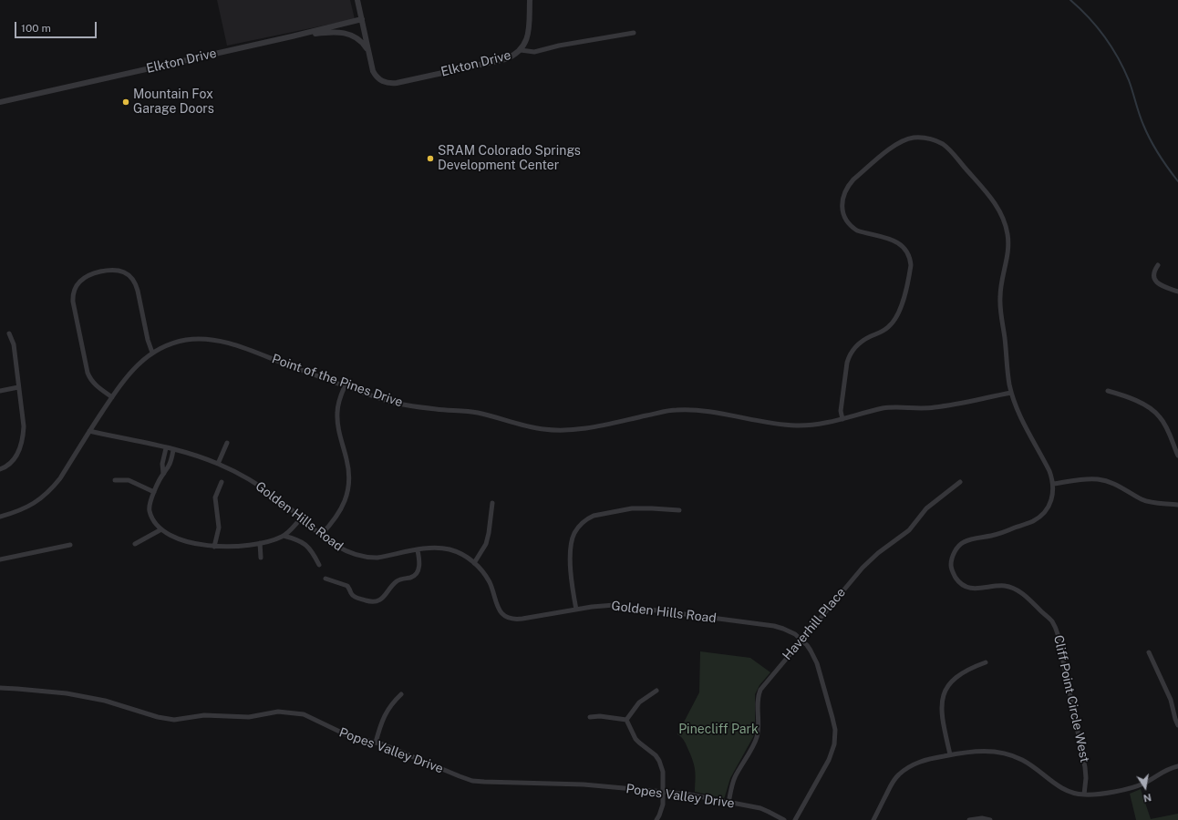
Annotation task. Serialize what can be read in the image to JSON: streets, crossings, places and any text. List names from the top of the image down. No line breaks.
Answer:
{"streets":{"street":["Elkton Drive","Point of the Pines Drive","Golden Hills Road","Haverhill Place","Cliff Point Circle West","Popes Valley Drive"]},"crossings":[["Point of the Pines Drive","Golden Hills Road"],["Point of the Pines Drive","Cliff Point Circle West"],["Golden Hills Road","Haverhill Place"],["Haverhill Place","Popes Valley Drive"]],"parks":["Pinecliff Park"],"places":["Mountain Fox Garage Doors","SRAM Colorado Springs Development Center"],"scale_bar":"100 m","north":"bottom"}
